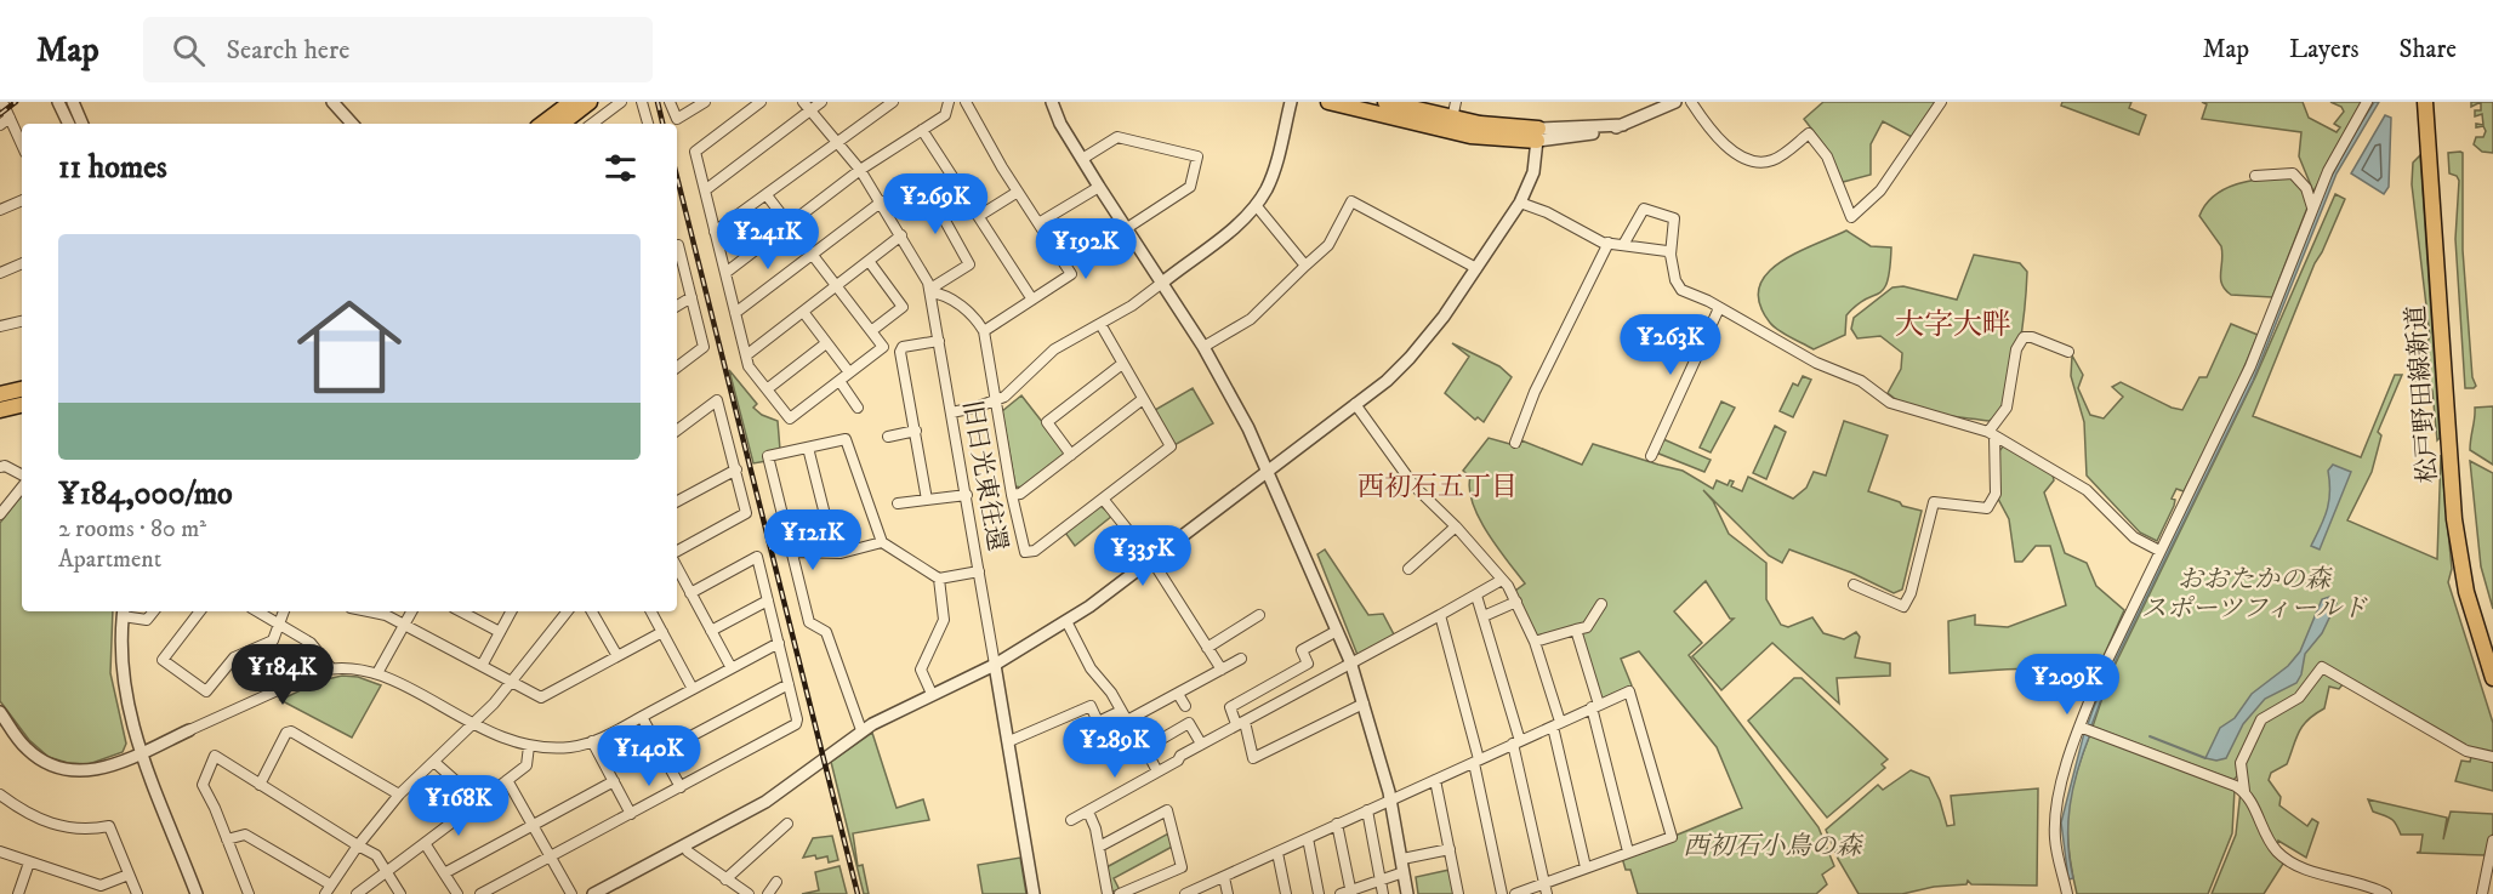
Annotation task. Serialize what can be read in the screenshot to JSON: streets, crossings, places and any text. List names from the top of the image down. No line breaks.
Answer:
{"streets":{"main road":["松戸野田線新道"],"street":["旧日光東往還"]},"districts":["大字大畔","西初石五丁目"],"parks":["おおたかの森 スポーツフィールド","西初石小鳥の森"],"page":{"header":"Map","search":"Search here","nav":["Map","Layers","Share"],"heading":"11 homes","price":["¥269K","¥241K","¥192K","¥263K","¥121K","¥335K","¥184K","¥209K","¥289K","¥140K","¥168K"],"list":[{"name":"¥184,000/mo","note":"2 rooms · 80 m² · Apartment"}]}}
